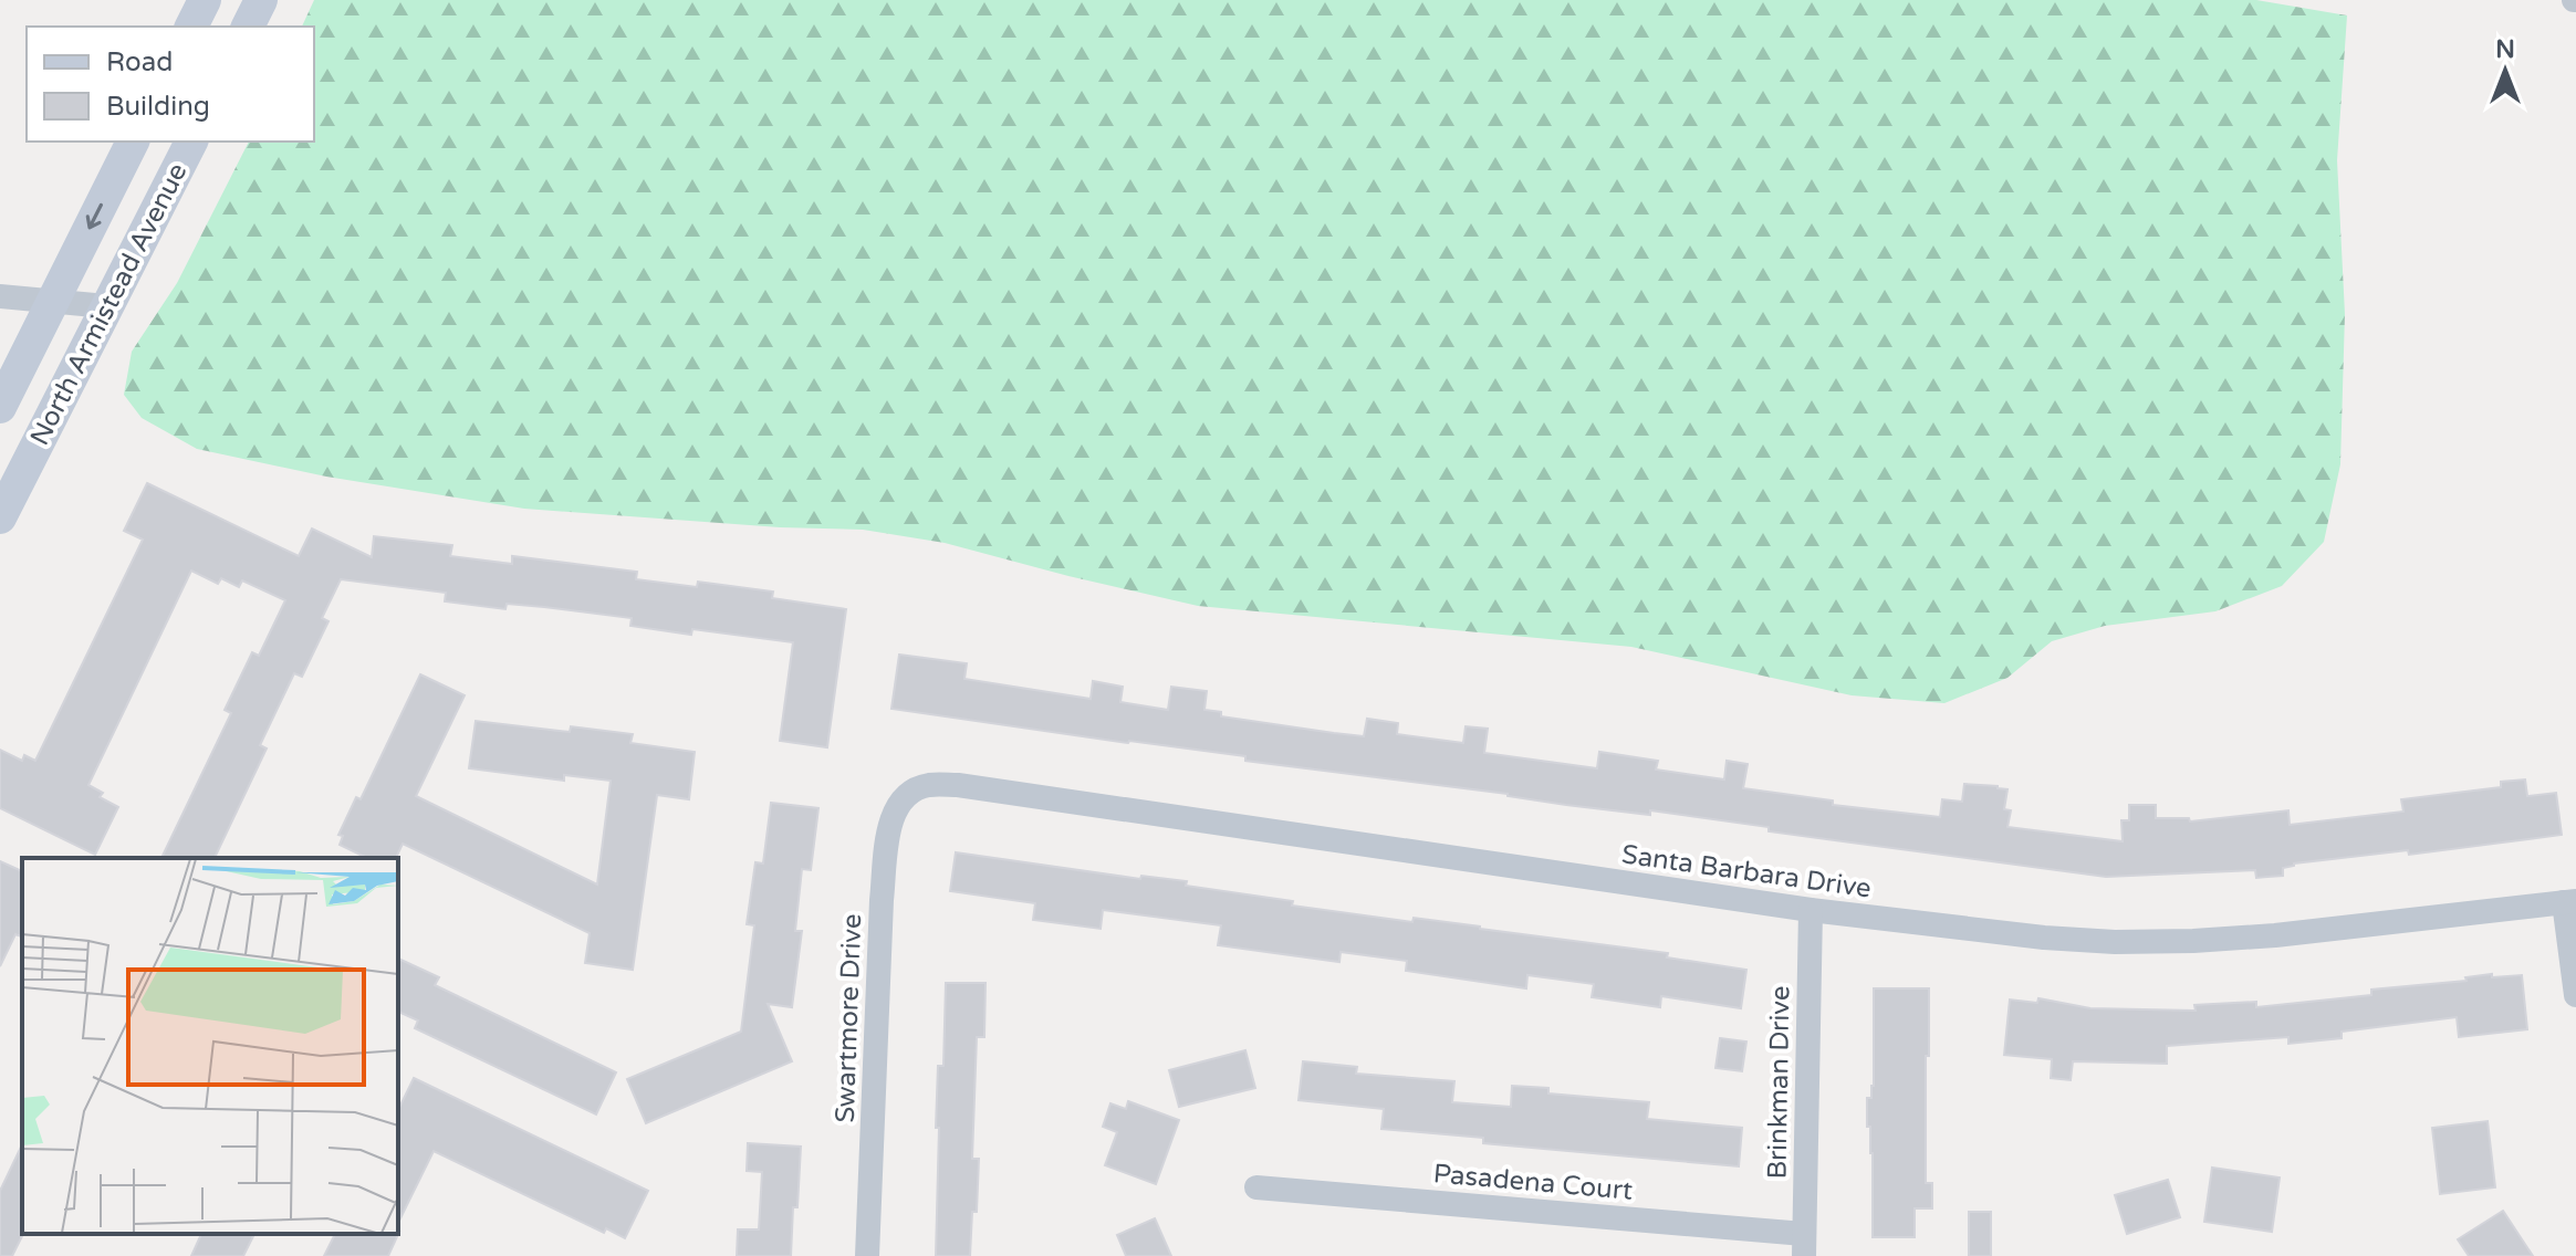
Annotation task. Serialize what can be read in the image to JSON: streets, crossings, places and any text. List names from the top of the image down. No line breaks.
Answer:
{"streets":{"main road":["North Armistead Avenue"],"street":["Santa Barbara Drive","Swartmore Drive","Brinkman Drive","Pasadena Court"]},"crossings":[["Santa Barbara Drive","Swartmore Drive"],["Santa Barbara Drive","Brinkman Drive"],["Brinkman Drive","Pasadena Court"]],"legend":["Road","Building"],"north":"top"}
